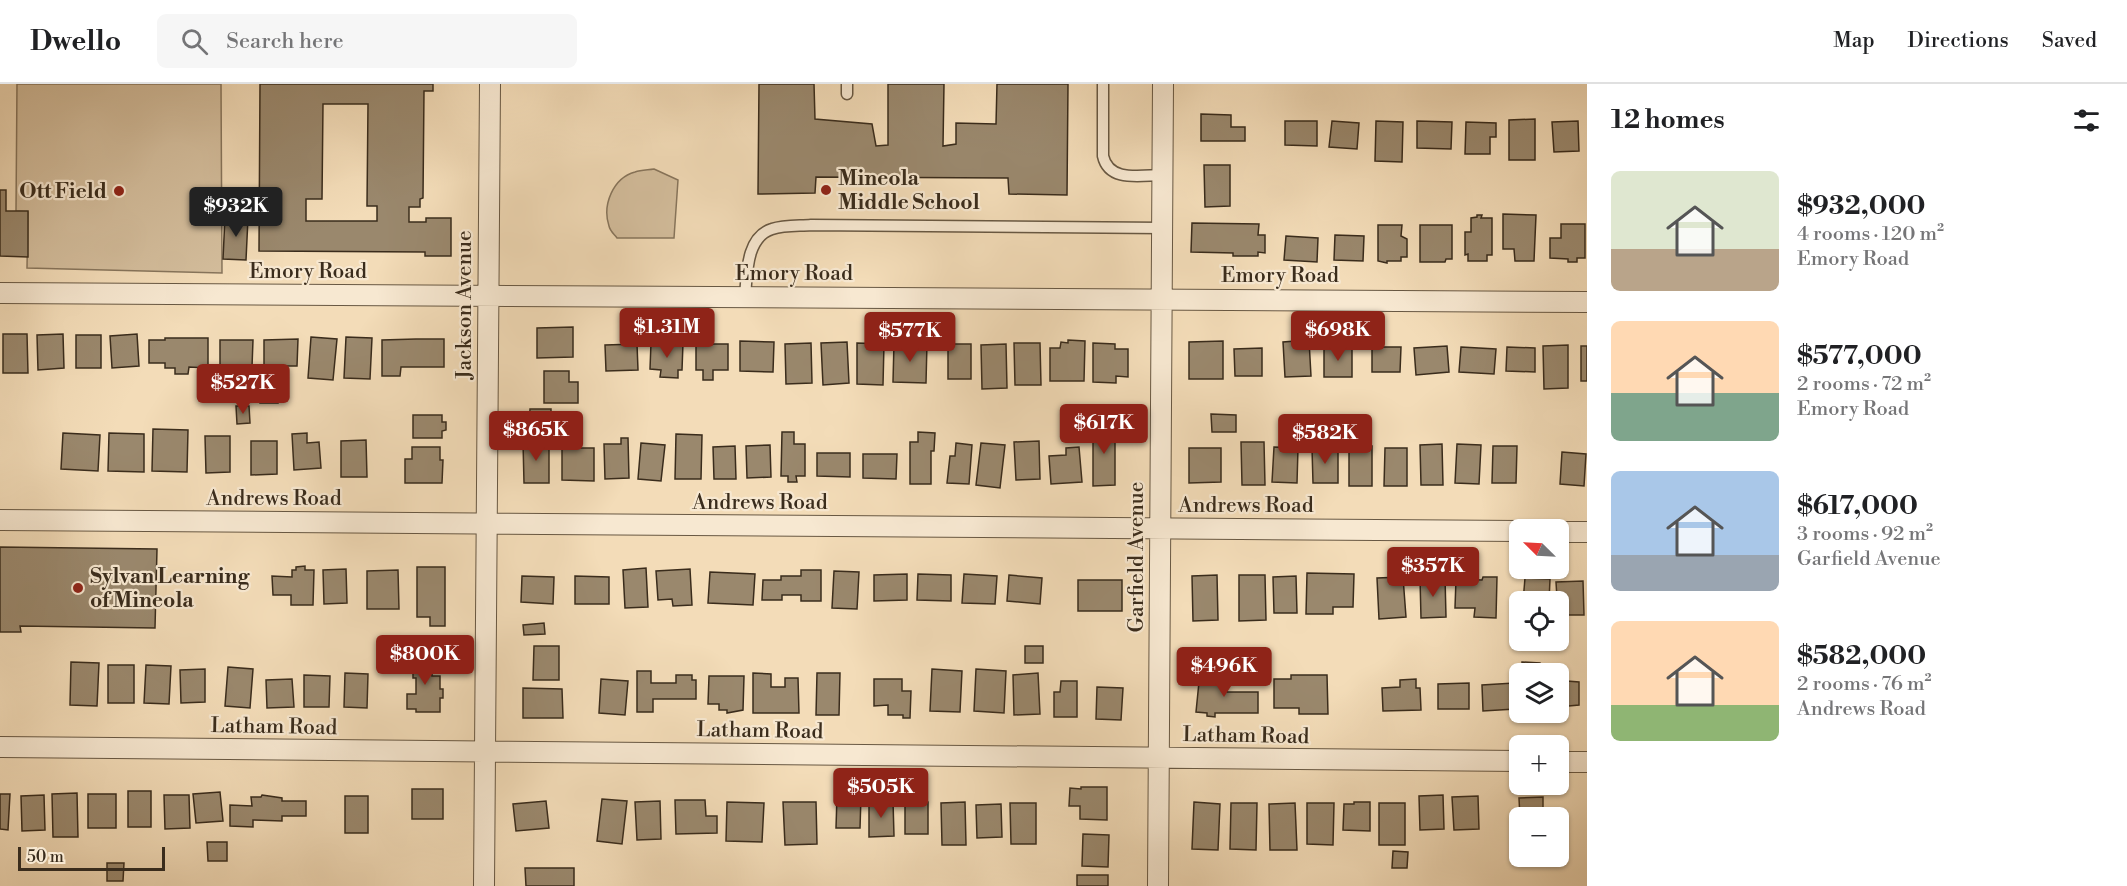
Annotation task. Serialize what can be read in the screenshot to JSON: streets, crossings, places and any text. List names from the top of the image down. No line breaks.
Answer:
{"streets":{"street":["Emory Road","Jackson Avenue","Andrews Road","Garfield Avenue","Latham Road"]},"crossings":[["Emory Road","Jackson Avenue"],["Emory Road","Garfield Avenue"],["Jackson Avenue","Andrews Road"],["Jackson Avenue","Latham Road"],["Andrews Road","Garfield Avenue"],["Garfield Avenue","Latham Road"]],"places":["Mineola Middle School","Ott Field","Sylvan Learning of Mineola"],"scale_bar":"50 m","north":"top left","page":{"header":"Dwello","search":"Search here","nav":["Map","Directions","Saved"],"heading":"12 homes","list":[{"name":"$932,000","note":"4 rooms · 120 m² · Emory Road"},{"name":"$577,000","note":"2 rooms · 72 m² · Emory Road"},{"name":"$617,000","note":"3 rooms · 92 m² · Garfield Avenue"},{"name":"$582,000","note":"2 rooms · 76 m² · Andrews Road"}],"price":["$932K","$1.31M","$698K","$577K","$527K","$617K","$865K","$582K","$357K","$800K","$496K","$505K"],"map_buttons":["+","−"],"scale":"50 m"}}
